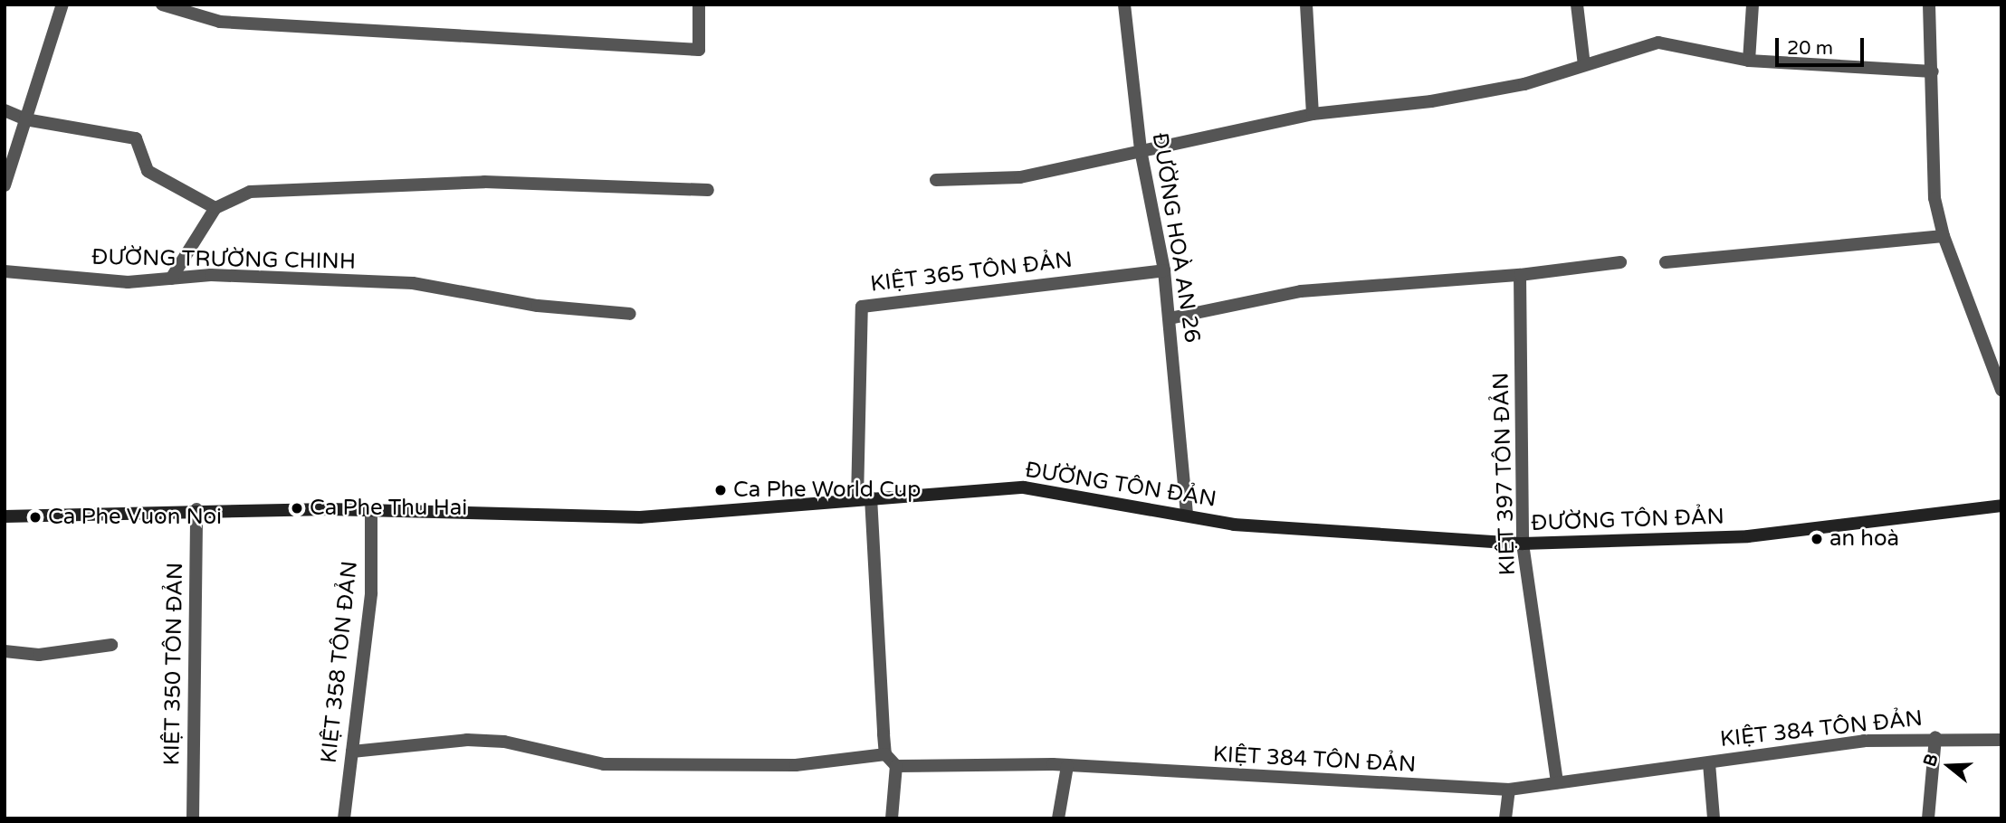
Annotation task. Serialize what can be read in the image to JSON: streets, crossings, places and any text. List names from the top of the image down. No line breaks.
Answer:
{"streets":{"street":["ĐƯỜNG HOÀ AN 26","ĐƯỜNG TRƯỜNG CHINH","KIỆT 365 TÔN ĐẢN","KIỆT 397 TÔN ĐẢN","ĐƯỜNG TÔN ĐẢN","KIỆT 358 TÔN ĐẢN","KIỆT 350 TÔN ĐẢN","KIỆT 384 TÔN ĐẢN"]},"crossings":[["ĐƯỜNG HOÀ AN 26","KIỆT 365 TÔN ĐẢN"],["ĐƯỜNG HOÀ AN 26","ĐƯỜNG TÔN ĐẢN"],["KIỆT 365 TÔN ĐẢN","ĐƯỜNG TÔN ĐẢN"],["KIỆT 397 TÔN ĐẢN","ĐƯỜNG TÔN ĐẢN"],["KIỆT 397 TÔN ĐẢN","KIỆT 384 TÔN ĐẢN"],["ĐƯỜNG TÔN ĐẢN","KIỆT 358 TÔN ĐẢN"],["ĐƯỜNG TÔN ĐẢN","KIỆT 350 TÔN ĐẢN"]],"places":["Ca Phe World Cup","Ca Phe Thu Hai","Ca Phe Vuon Noi","an hoà"],"scale_bar":"20 m","north":"left"}
